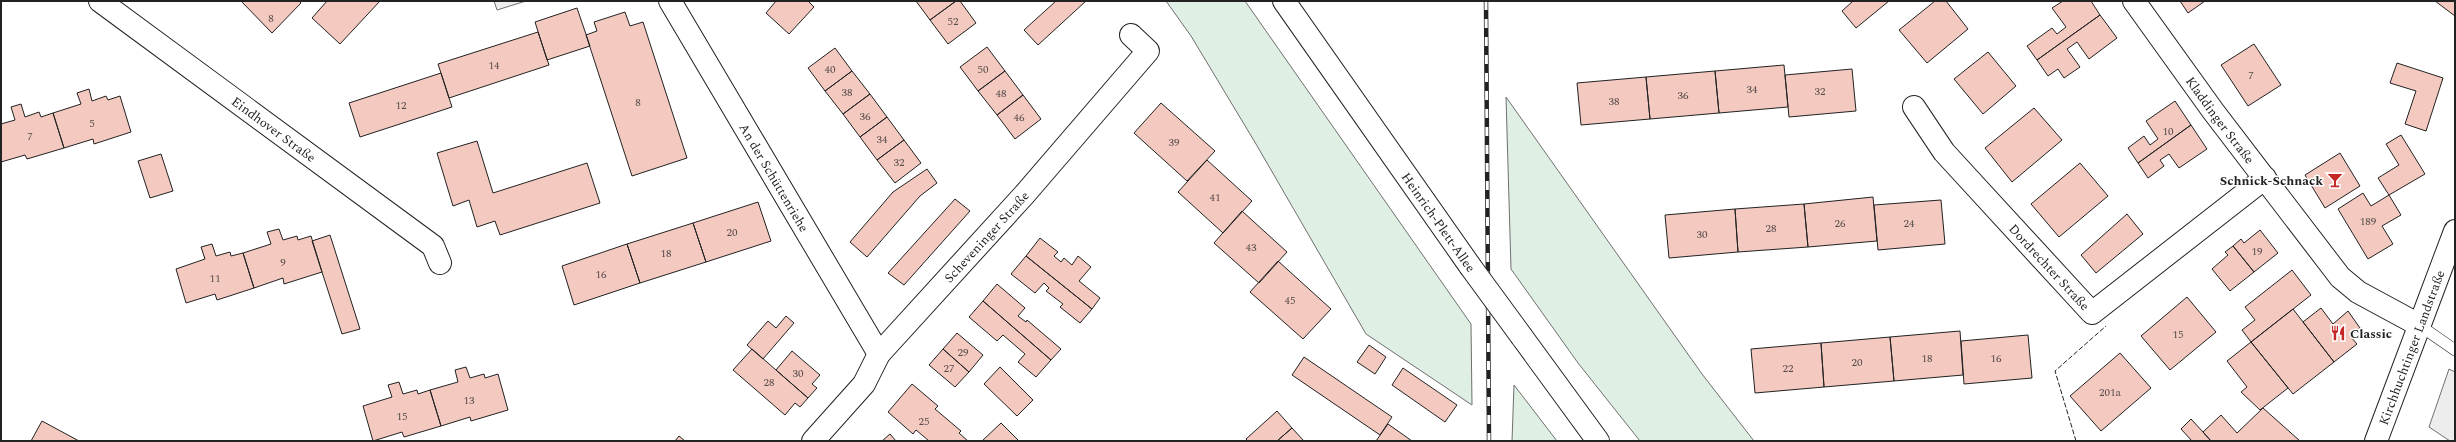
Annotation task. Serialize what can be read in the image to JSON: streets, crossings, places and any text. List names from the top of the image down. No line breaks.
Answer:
{"streets":{"street":["Kladdinger Straße","Eindhover Straße","An der Schüttenriehe","Heinrich-Plett-Allee","Scheveninger Straße","Dordrechter Straße","Kirchhuchtinger Landstraße"]},"crossings":[["Kladdinger Straße","Dordrechter Straße"],["Kladdinger Straße","Kirchhuchtinger Landstraße"],["An der Schüttenriehe","Scheveninger Straße"]],"places":{"bar":["Schnick-Schnack"],"restaurant":["Classic"]},"house_numbers":["8","52","14","40","50","7","34","32","38","48","36","38","8","12","36","46","5","10","7","34","39","32","41","189","26","24","28","20","30","43","19","18","9","16","11","45","15","29","18","16","20","27","22","30","28","201a","13","15","25"]}
